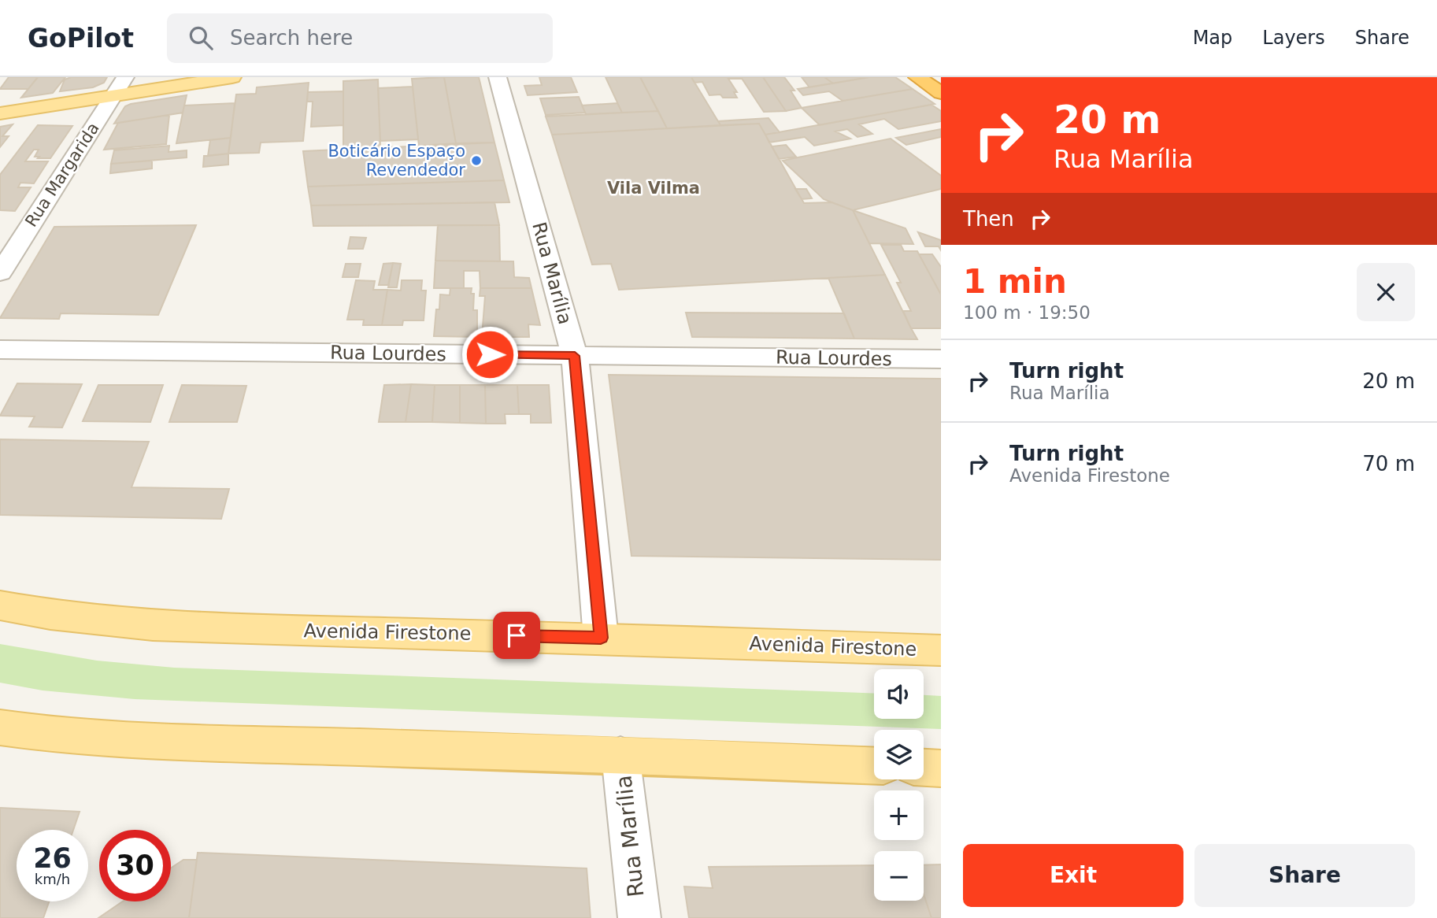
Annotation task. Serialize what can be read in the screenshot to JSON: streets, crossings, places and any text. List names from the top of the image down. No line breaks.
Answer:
{"streets":{"main road":["Avenida Firestone"],"street":["Rua Margarida","Rua Marília","Rua Lourdes"]},"crossings":[["Rua Marília","Rua Lourdes"],["Rua Marília","Avenida Firestone"]],"districts":["Vila Vilma"],"places":["Boticário Espaço Revendedor"],"page":{"header":"GoPilot","search":"Search here","nav":["Map","Layers","Share"],"turn":["20 m","Rua Marília"],"then":"Then","heading":["1 min","100 m · 19:50"],"list":[{"name":"Turn right","note":"Rua Marília","value":"20 m"},{"name":"Turn right","note":"Avenida Firestone","value":"70 m"}],"map_buttons":["+","−"],"speed":"26 km/h","limit":"30","buttons":["Exit","Share"]}}
